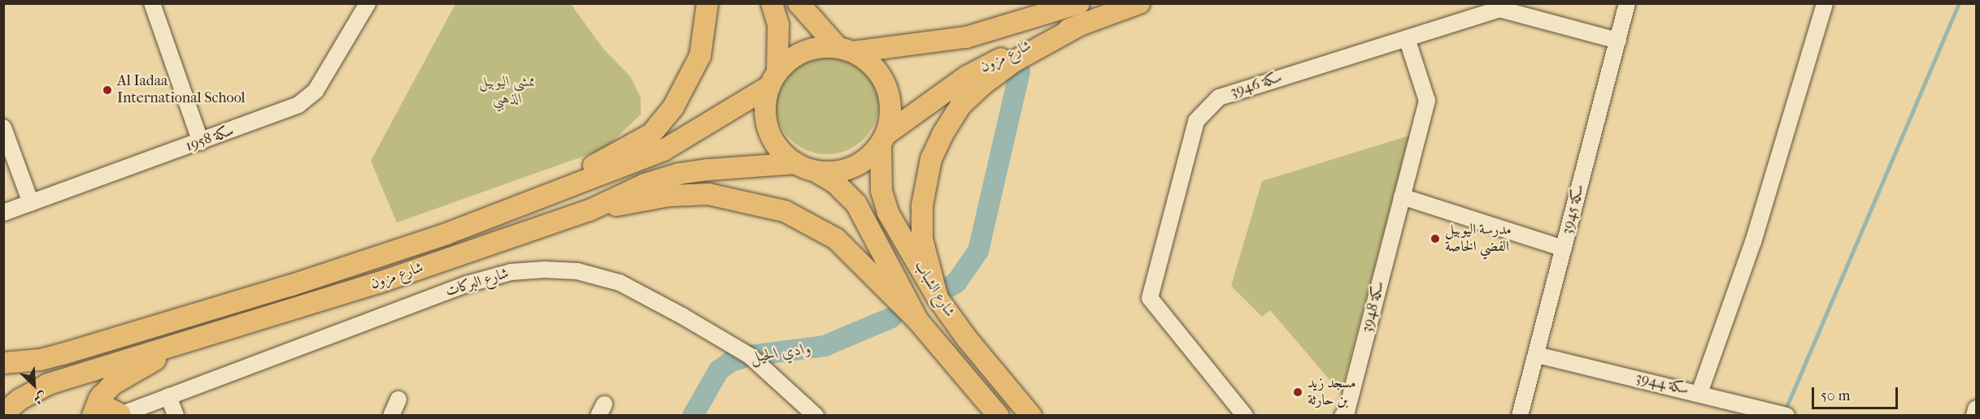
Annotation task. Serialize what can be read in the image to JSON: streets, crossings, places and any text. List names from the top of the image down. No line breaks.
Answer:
{"streets":{"main road":["شارع مزون","شارع الشباب"],"street":["سكة 3946","سكة 1958","سكة 3945","شارع البركات","سكة 3948","سكة 3944"]},"crossings":[["شارع مزون","شارع الشباب"],["سكة 3946","سكة 3945"],["سكة 3946","سكة 3948"],["سكة 3945","سكة 3944"]],"water":["وادي الحيل"],"parks":["ممشى اليوبيل الذهبي"],"places":["Al Iadaa International School","مدرسة اليوبيل الفضي الخاصة","مسجد زيد بن حارثة"],"scale_bar":"50 m","north":"bottom right"}
